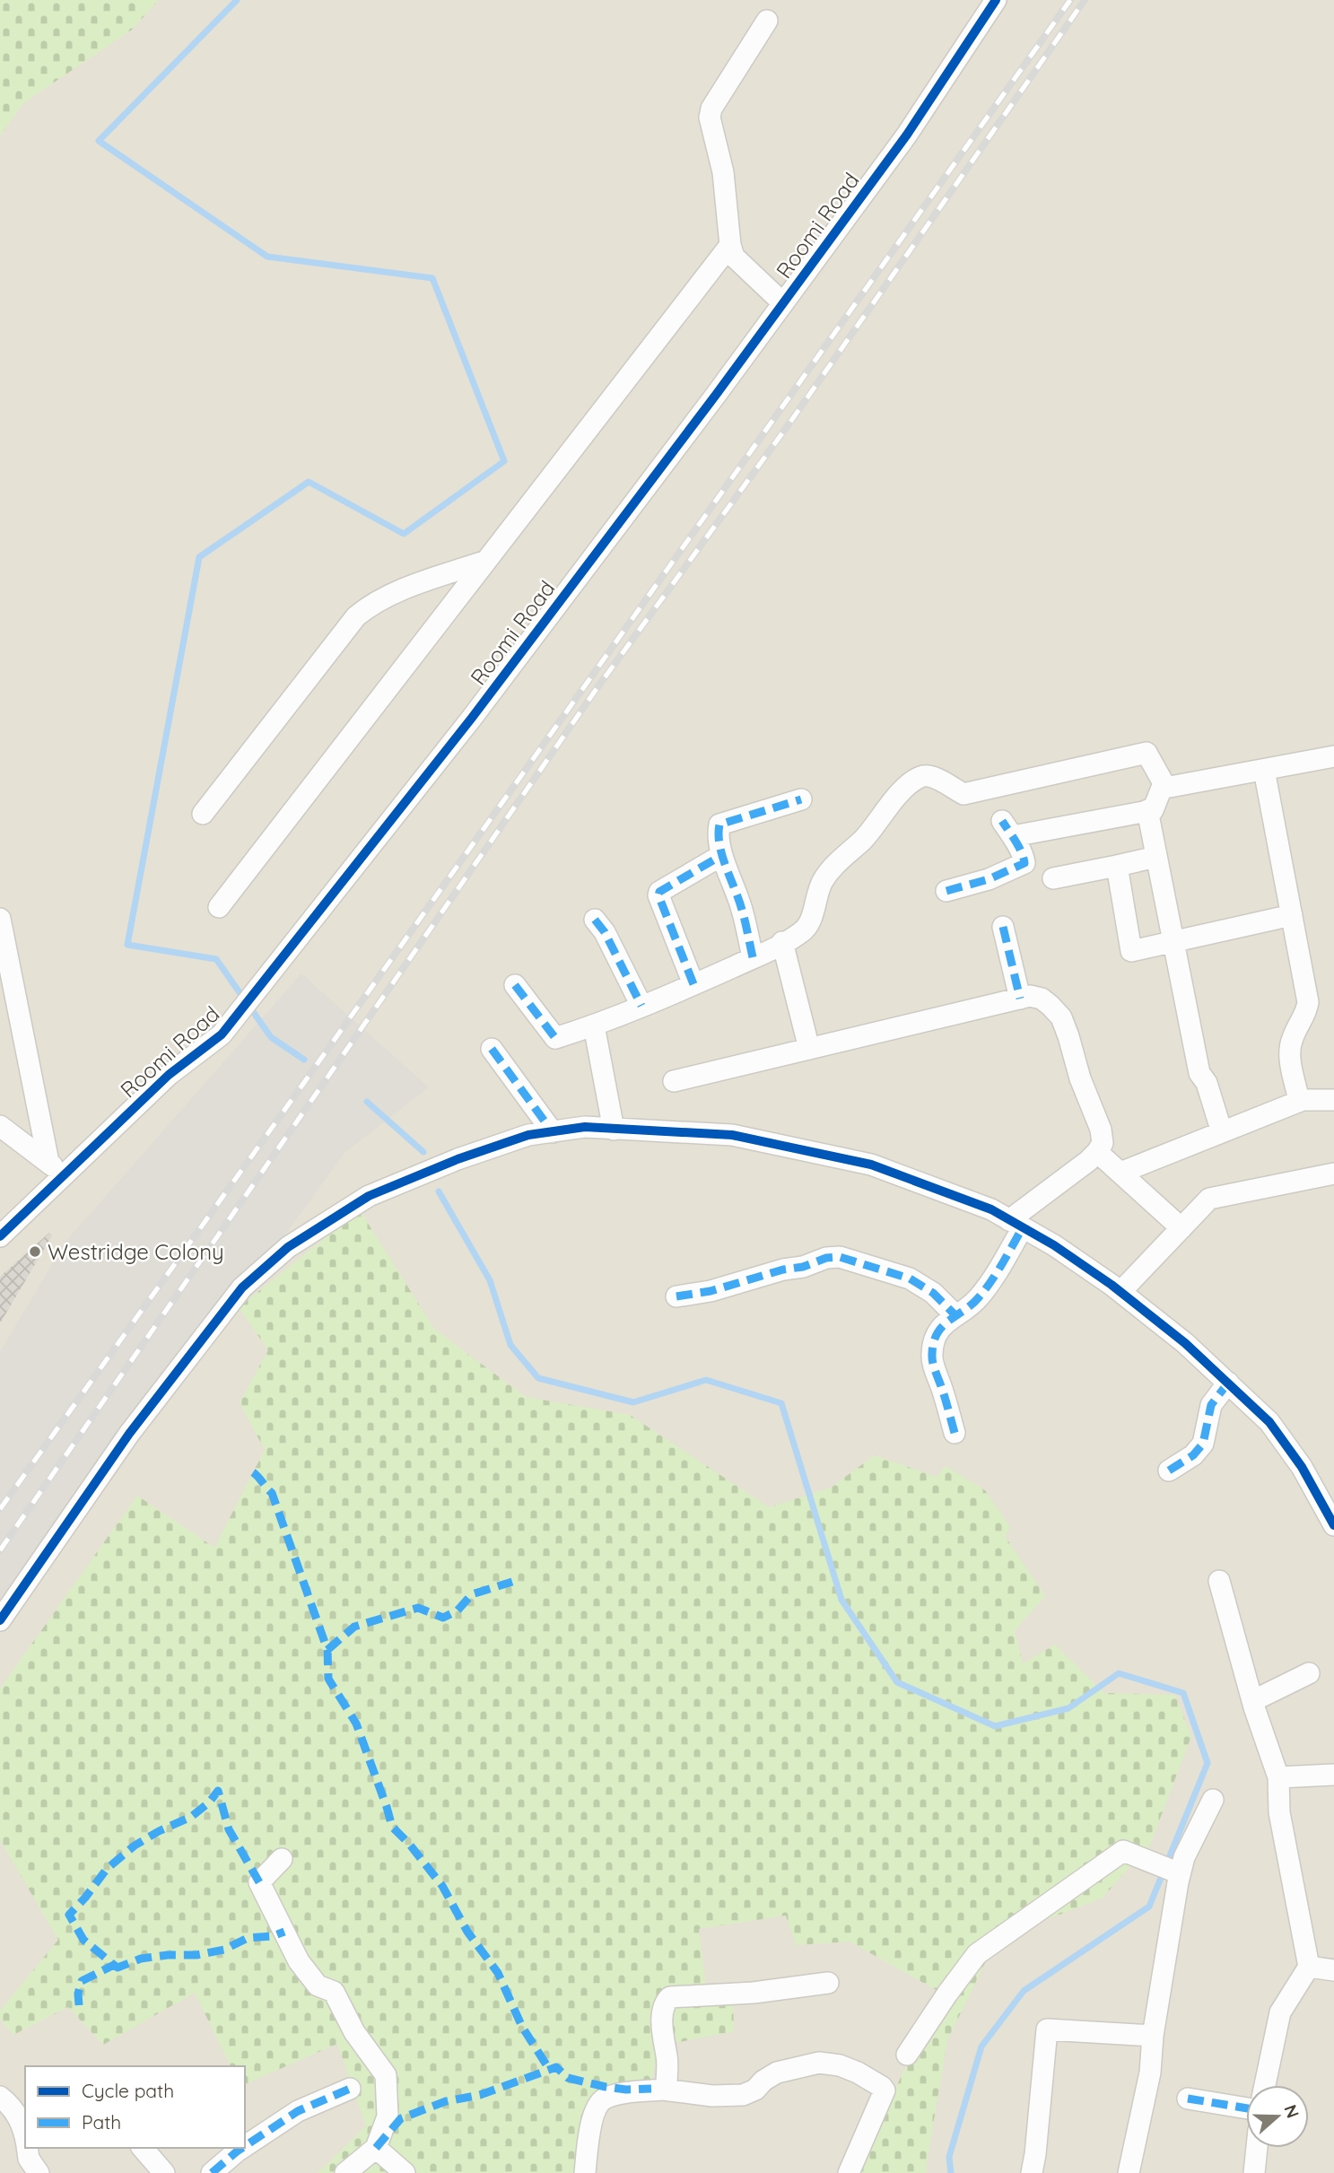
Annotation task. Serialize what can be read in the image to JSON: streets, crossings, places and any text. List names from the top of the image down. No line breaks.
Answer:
{"streets":{"street":["Roomi Road"]},"places":["Westridge Colony"],"legend":["Cycle path","Path"],"north":"right"}
